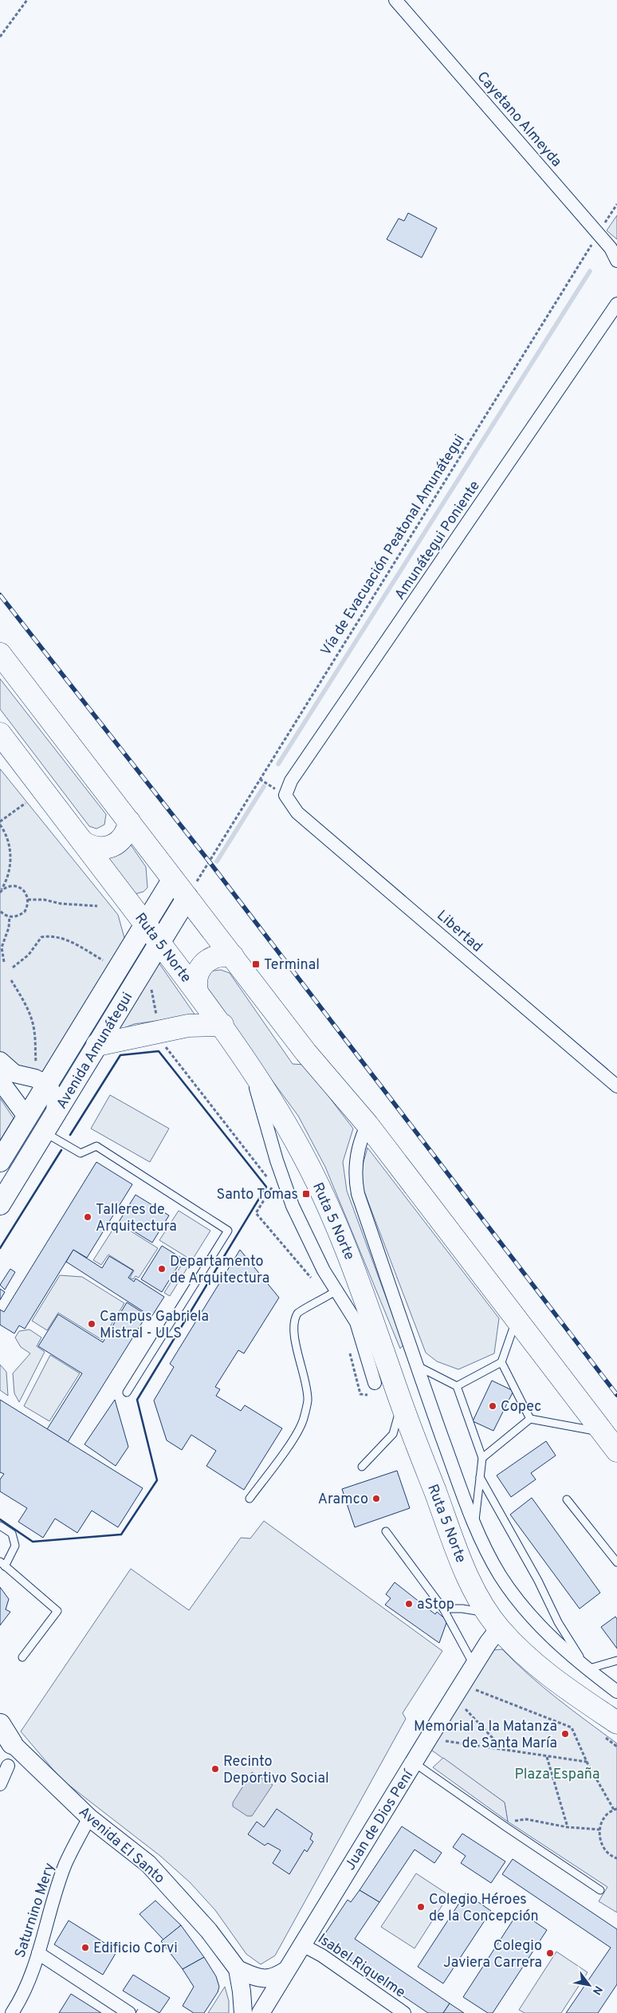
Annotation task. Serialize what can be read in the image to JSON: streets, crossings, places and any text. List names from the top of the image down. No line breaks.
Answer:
{"streets":{"highway":["Ruta 5 Norte"],"main road":["Avenida Amunátegui"],"street":["Cayetano Almeyda","Amunátegui Poniente","Libertad","Juan de Dios Pení","Avenida El Santo","Saturnino Mery","Isabel Riquelme"],"path":["Vía de Evacuación Peatonal Amunátegui"]},"crossings":[["Cayetano Almeyda","Vía de Evacuación Peatonal Amunátegui"],["Amunátegui Poniente","Libertad"],["Vía de Evacuación Peatonal Amunátegui","Avenida Amunátegui"],["Ruta 5 Norte","Avenida Amunátegui"],["Ruta 5 Norte","Juan de Dios Pení"],["Juan de Dios Pení","Isabel Riquelme"],["Avenida El Santo","Saturnino Mery"]],"parks":["Plaza España"],"places":{"transit":["Terminal","Santo Tomas"],"other":["Talleres de Arquitectura","Departamento de Arquitectura","Campus Gabriela Mistral - ULS","Copec","Aramco","aStop","Memorial a la Matanza de Santa María","Recinto Deportivo Social","Colegio Héroes de la Concepción","Edificio Corvi","Colegio Javiera Carrera"]},"north":"bottom right"}
